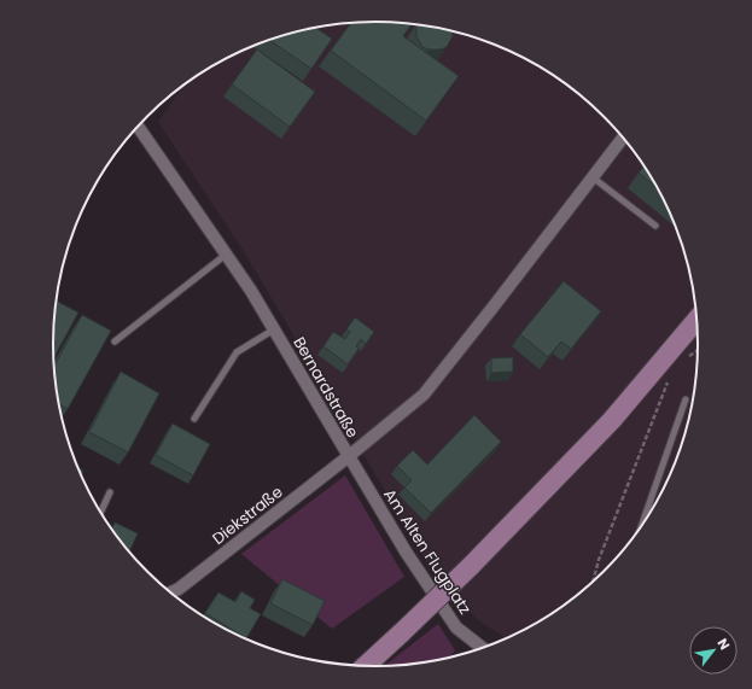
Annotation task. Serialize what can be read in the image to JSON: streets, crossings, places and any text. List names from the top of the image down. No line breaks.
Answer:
{"streets":{"street":["Bernardstraße","Diekstraße","Am Alten Flugplatz"]},"crossings":[["Bernardstraße","Diekstraße"],["Bernardstraße","Am Alten Flugplatz"],["Diekstraße","Am Alten Flugplatz"]],"north":"top right"}
